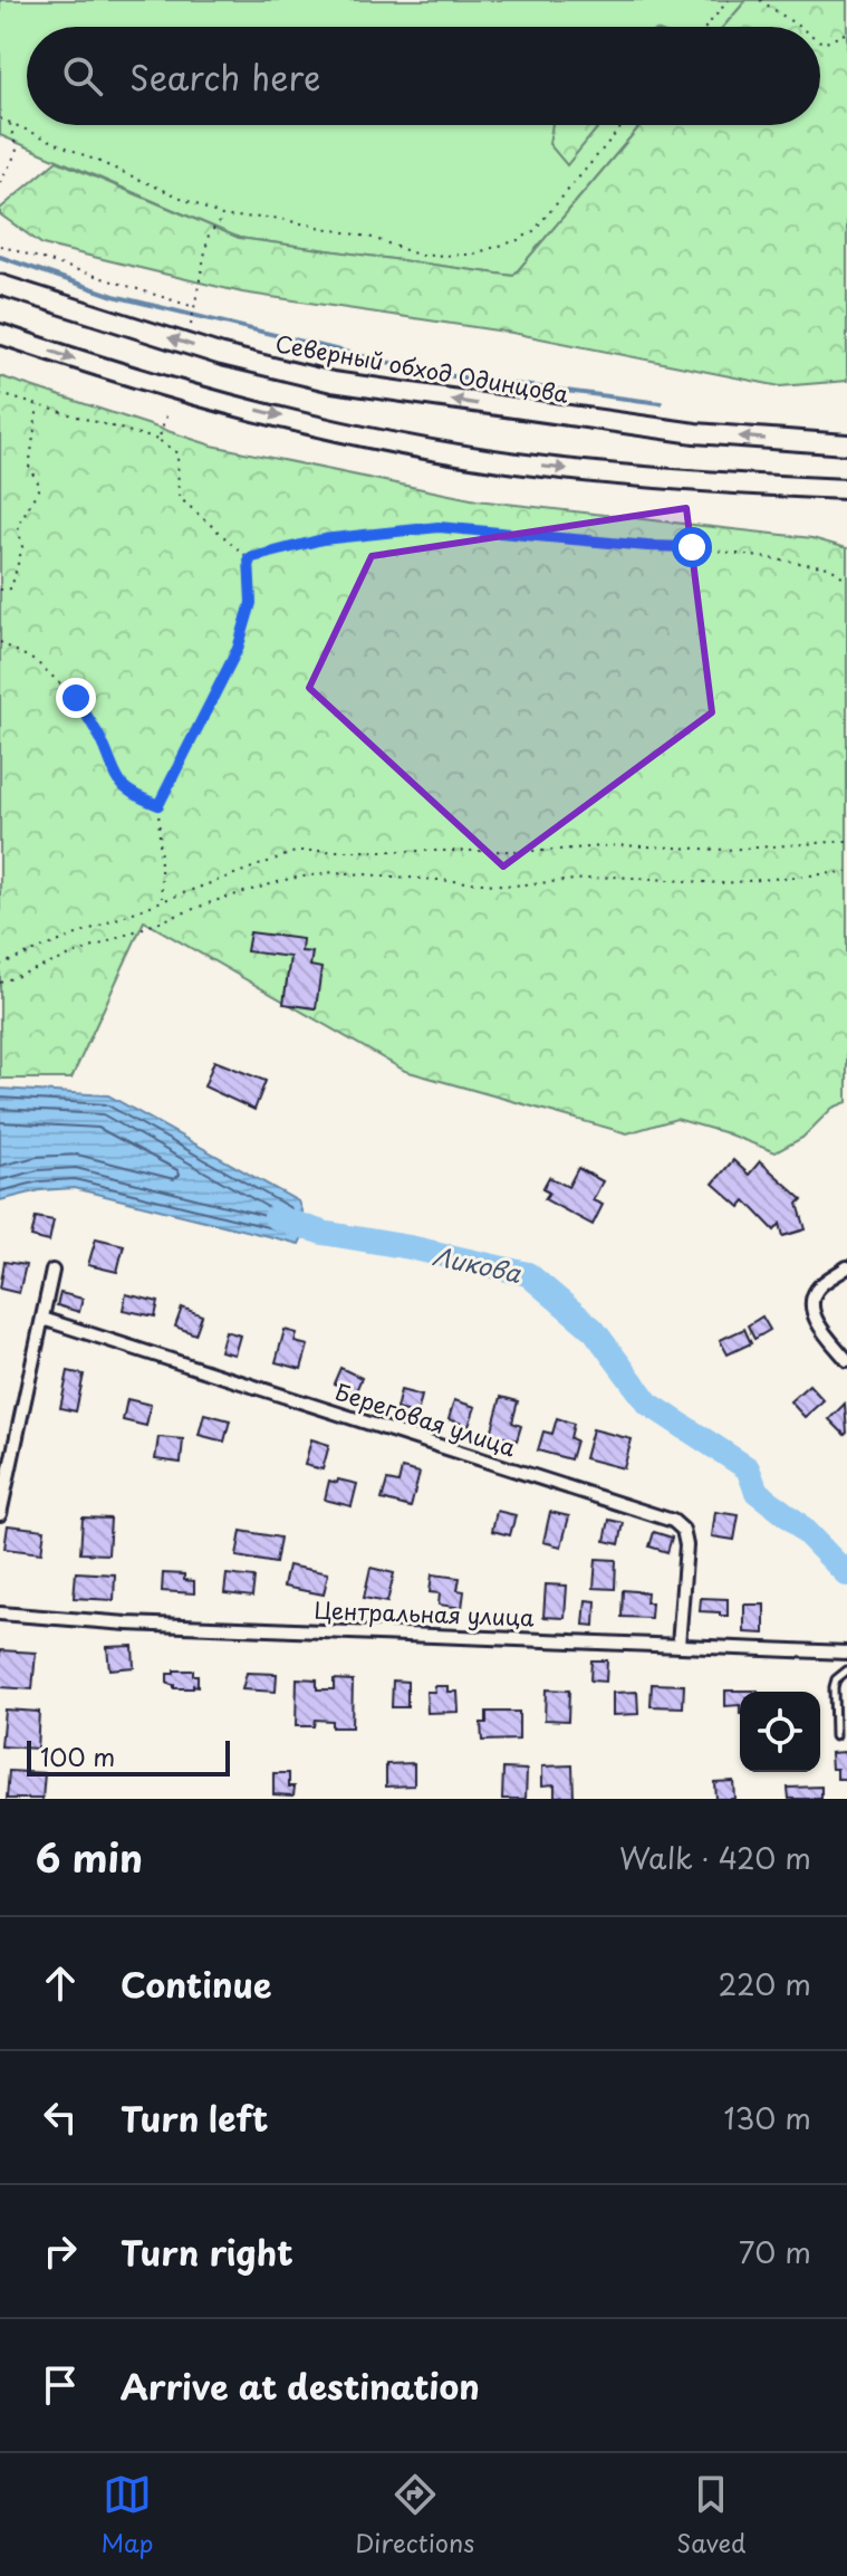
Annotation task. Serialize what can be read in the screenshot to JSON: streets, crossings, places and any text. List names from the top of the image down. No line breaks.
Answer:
{"streets":{"highway":["Северный обход Одинцова"],"street":["Береговая улица","Центральная улица"]},"crossings":[["Береговая улица","Центральная улица"]],"water":["Ликова"],"scale_bar":"100 m","page":{"search":"Search here","scale":"100 m","heading":["6 min","Walk · 420 m"],"list":[["Continue","220 m"],["Turn left","130 m"],["Turn right","70 m"],"Arrive at destination"],"nav":["Map","Directions","Saved"]}}
